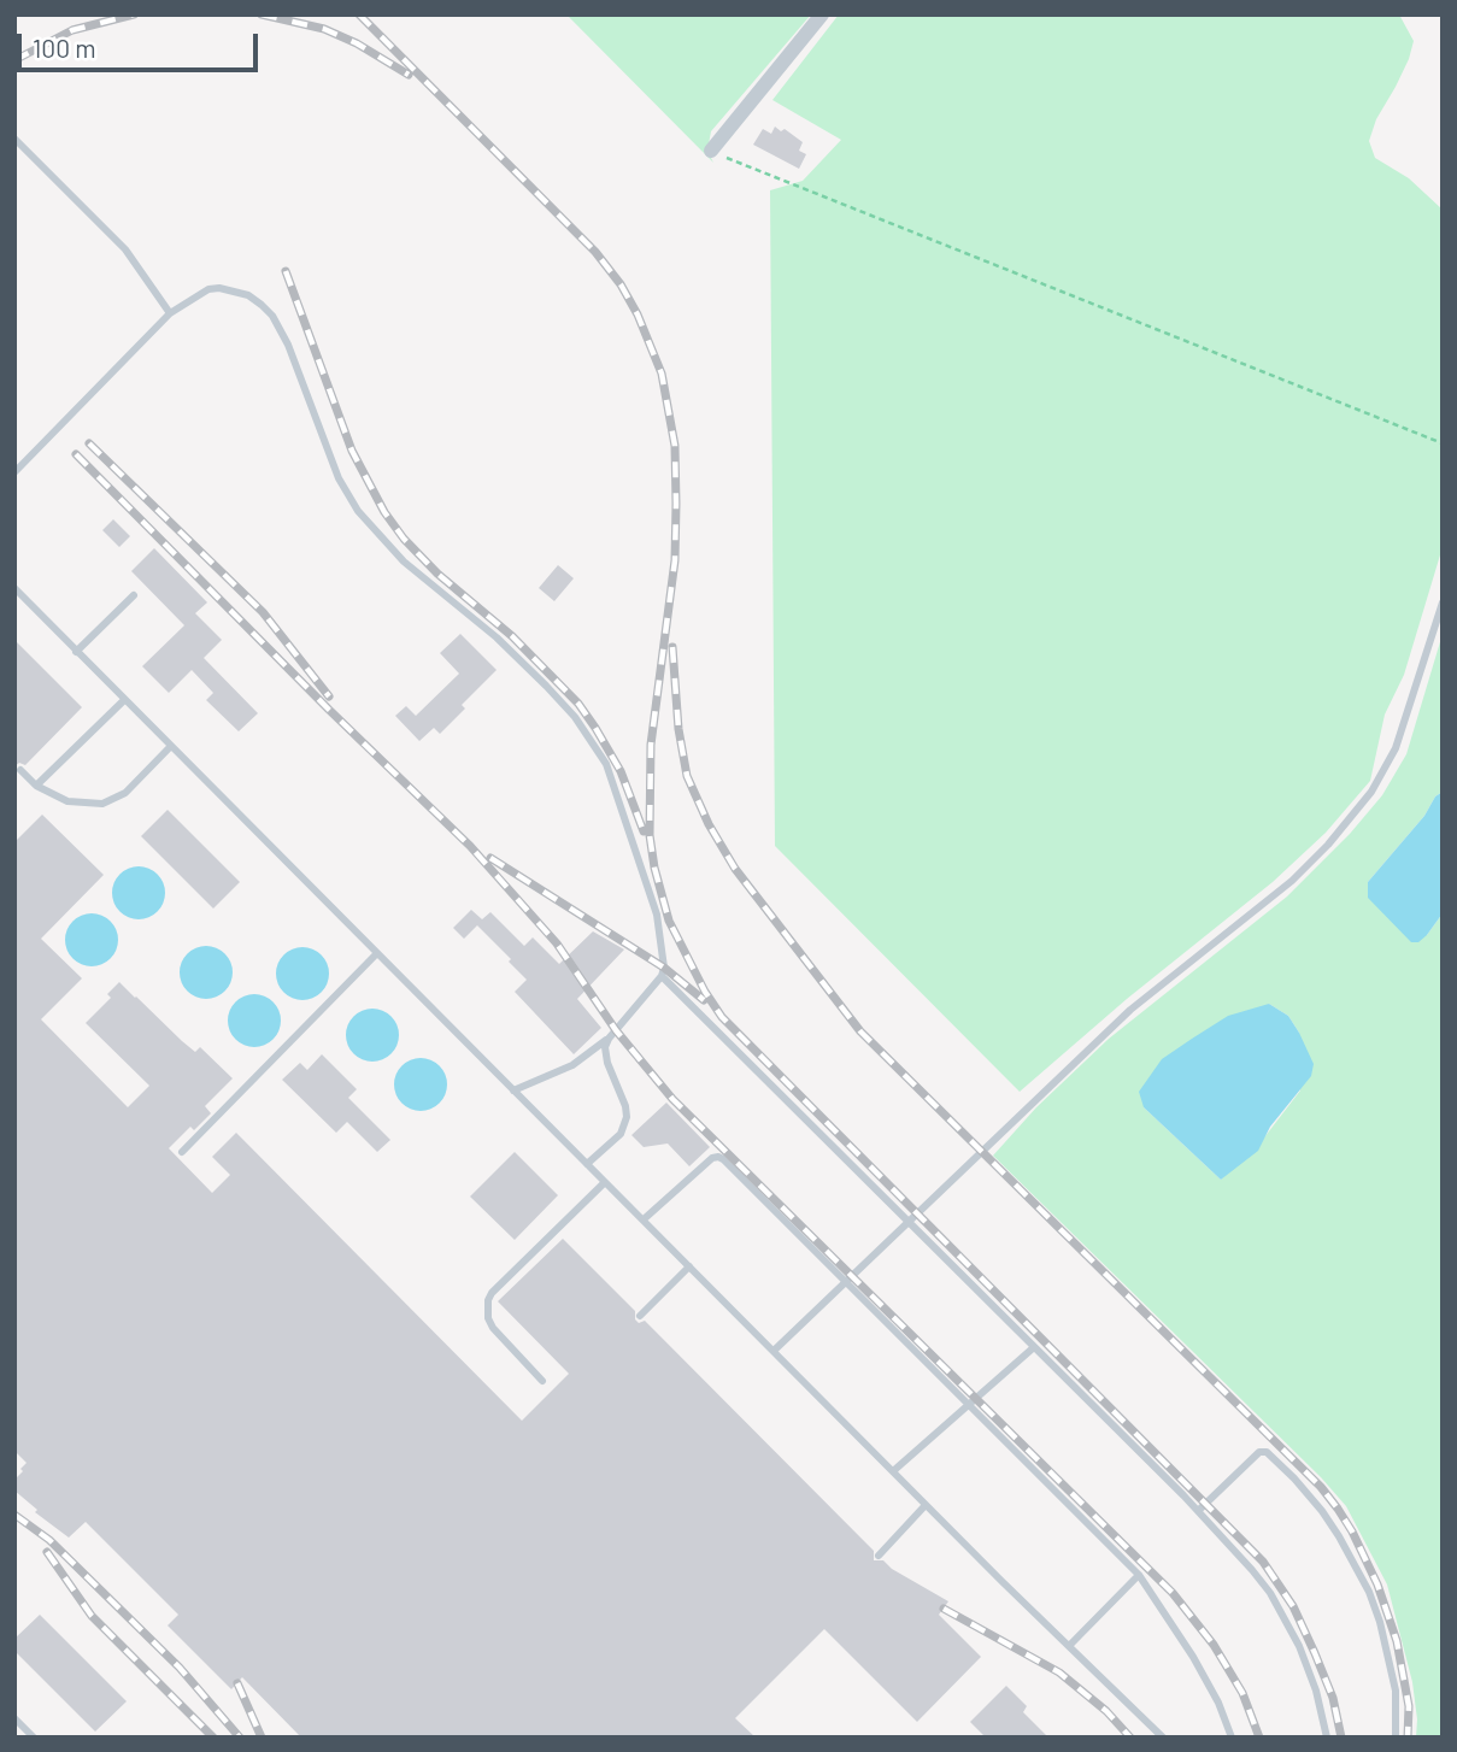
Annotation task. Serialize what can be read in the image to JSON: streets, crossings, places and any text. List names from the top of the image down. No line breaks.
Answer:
{"scale_bar":"100 m"}
